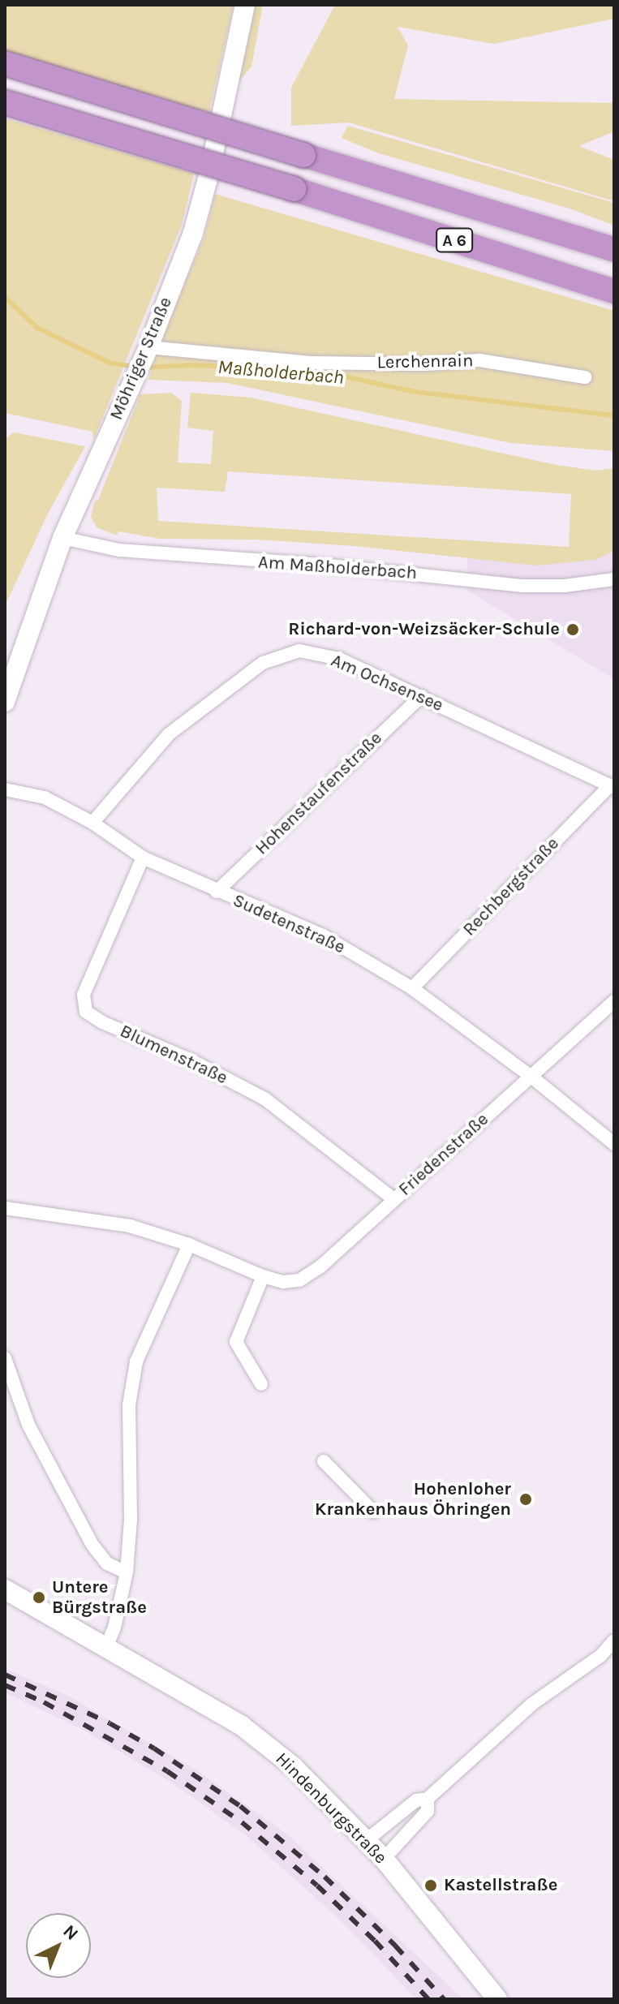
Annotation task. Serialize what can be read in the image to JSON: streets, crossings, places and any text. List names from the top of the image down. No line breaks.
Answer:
{"streets":{"highway":["A 6"],"street":["Möhriger Straße","Lerchenrain","Am Maßholderbach","Am Ochsensee","Hohenstaufenstraße","Rechbergstraße","Sudetenstraße","Blumenstraße","Friedenstraße","Hindenburgstraße"]},"crossings":[["Möhriger Straße","Lerchenrain"],["Möhriger Straße","Am Maßholderbach"],["Am Ochsensee","Hohenstaufenstraße"],["Am Ochsensee","Rechbergstraße"],["Am Ochsensee","Sudetenstraße"],["Hohenstaufenstraße","Sudetenstraße"],["Rechbergstraße","Sudetenstraße"],["Sudetenstraße","Blumenstraße"],["Sudetenstraße","Friedenstraße"],["Blumenstraße","Friedenstraße"]],"water":["Maßholderbach"],"places":["Richard-von-Weizsäcker-Schule","Hohenloher Krankenhaus Öhringen","Untere Bürgstraße","Kastellstraße"],"north":"top right"}
